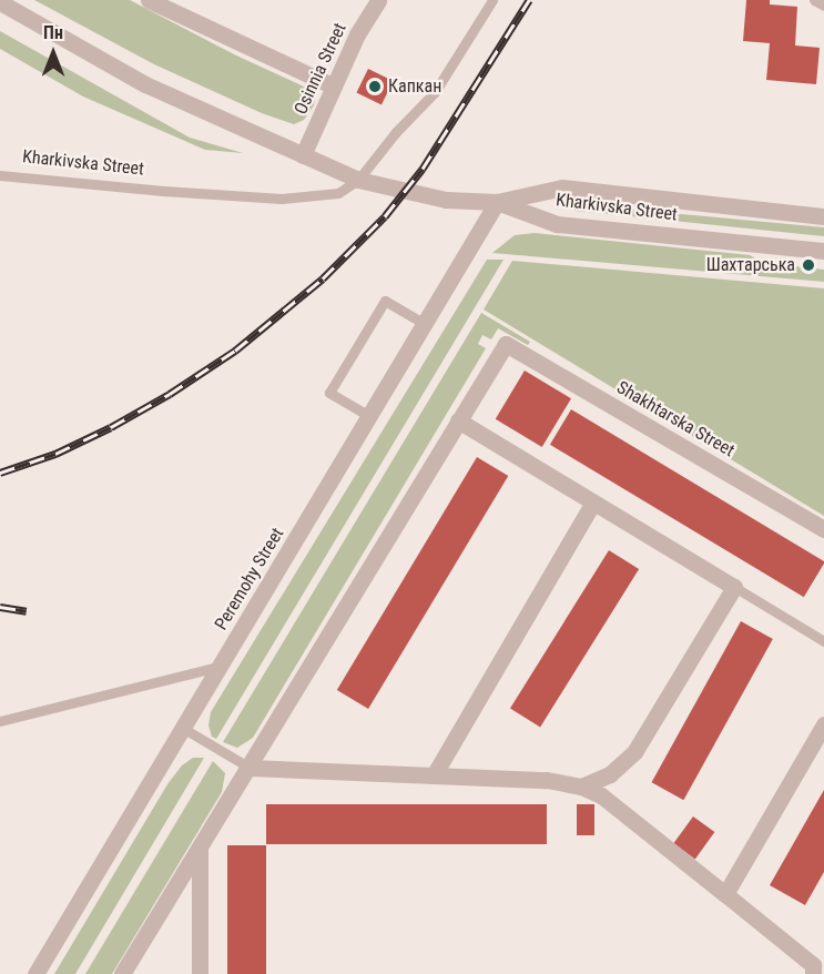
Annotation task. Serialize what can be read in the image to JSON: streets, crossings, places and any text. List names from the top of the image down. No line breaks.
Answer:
{"streets":{"street":["Osinnia Street","Kharkivska Street","Shakhtarska Street","Peremohy Street"]},"crossings":[["Kharkivska Street","Peremohy Street"]],"places":["Капкан","Шахтарська"],"north":"top"}
